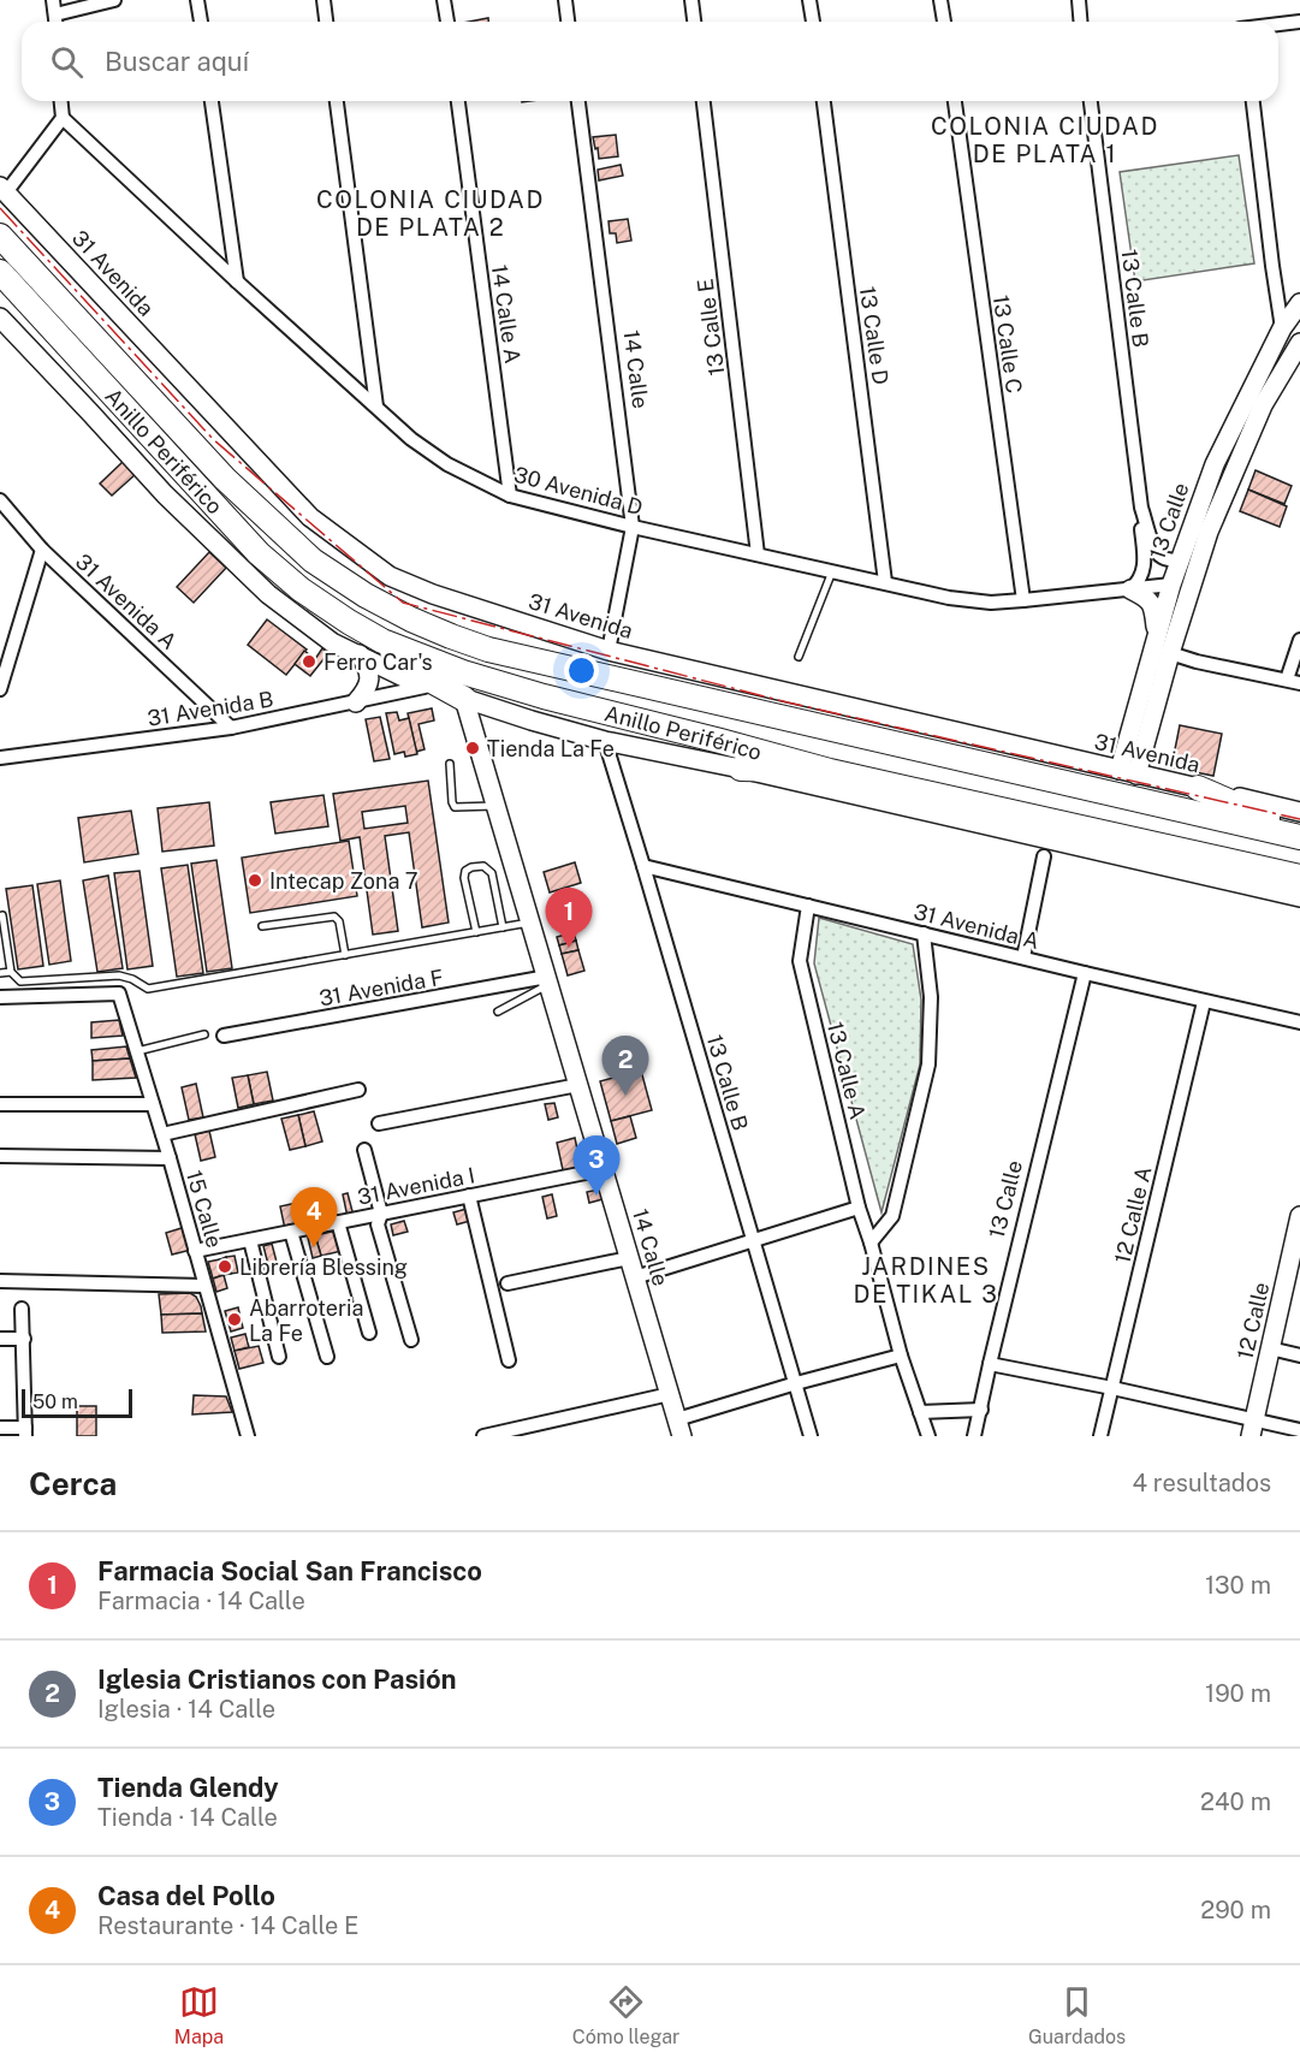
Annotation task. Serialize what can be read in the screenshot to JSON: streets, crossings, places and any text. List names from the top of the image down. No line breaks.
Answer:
{"streets":{"highway":["Anillo Periférico"],"street":["31 Avenida","13 Calle B","14 Calle A","13 Calle E","13 Calle D","13 Calle C","14 Calle","30 Avenida D","13 Calle","31 Avenida A","31 Avenida B","31 Avenida F","13 Calle A","31 Avenida I","15 Calle","12 Calle A","12 Calle"]},"crossings":[["31 Avenida","14 Calle"],["31 Avenida","13 Calle"],["13 Calle B","30 Avenida D"],["13 Calle B","13 Calle"],["13 Calle B","31 Avenida A"],["14 Calle A","30 Avenida D"],["13 Calle E","30 Avenida D"],["13 Calle D","30 Avenida D"],["13 Calle C","30 Avenida D"],["14 Calle","30 Avenida D"],["14 Calle","31 Avenida F"],["14 Calle","31 Avenida I"],["30 Avenida D","13 Calle"],["13 Calle","31 Avenida A"],["31 Avenida A","31 Avenida B"],["31 Avenida A","13 Calle A"],["31 Avenida A","12 Calle A"],["31 Avenida I","15 Calle"]],"districts":["COLONIA CIUDAD DE PLATA 1","COLONIA CIUDAD DE PLATA 2","JARDINES DE TIKAL 3"],"places":["Ferro Car's","Tienda La Fe","Intecap Zona 7","Librería Blessing","Abarroteria La Fe"],"scale_bar":"50 m","page":{"search":"Buscar aquí","pins":["1","2","3","4"],"scale":"50 m","heading":["Cerca","4 resultados"],"list":[{"mark":"1","name":"Farmacia Social San Francisco","note":"Farmacia · 14 Calle","value":"130 m"},{"mark":"2","name":"Iglesia Cristianos con Pasión","note":"Iglesia · 14 Calle","value":"190 m"},{"mark":"3","name":"Tienda Glendy","note":"Tienda · 14 Calle","value":"240 m"},{"mark":"4","name":"Casa del Pollo","note":"Restaurante · 14 Calle E","value":"290 m"}],"nav":["Mapa","Cómo llegar","Guardados"]}}
